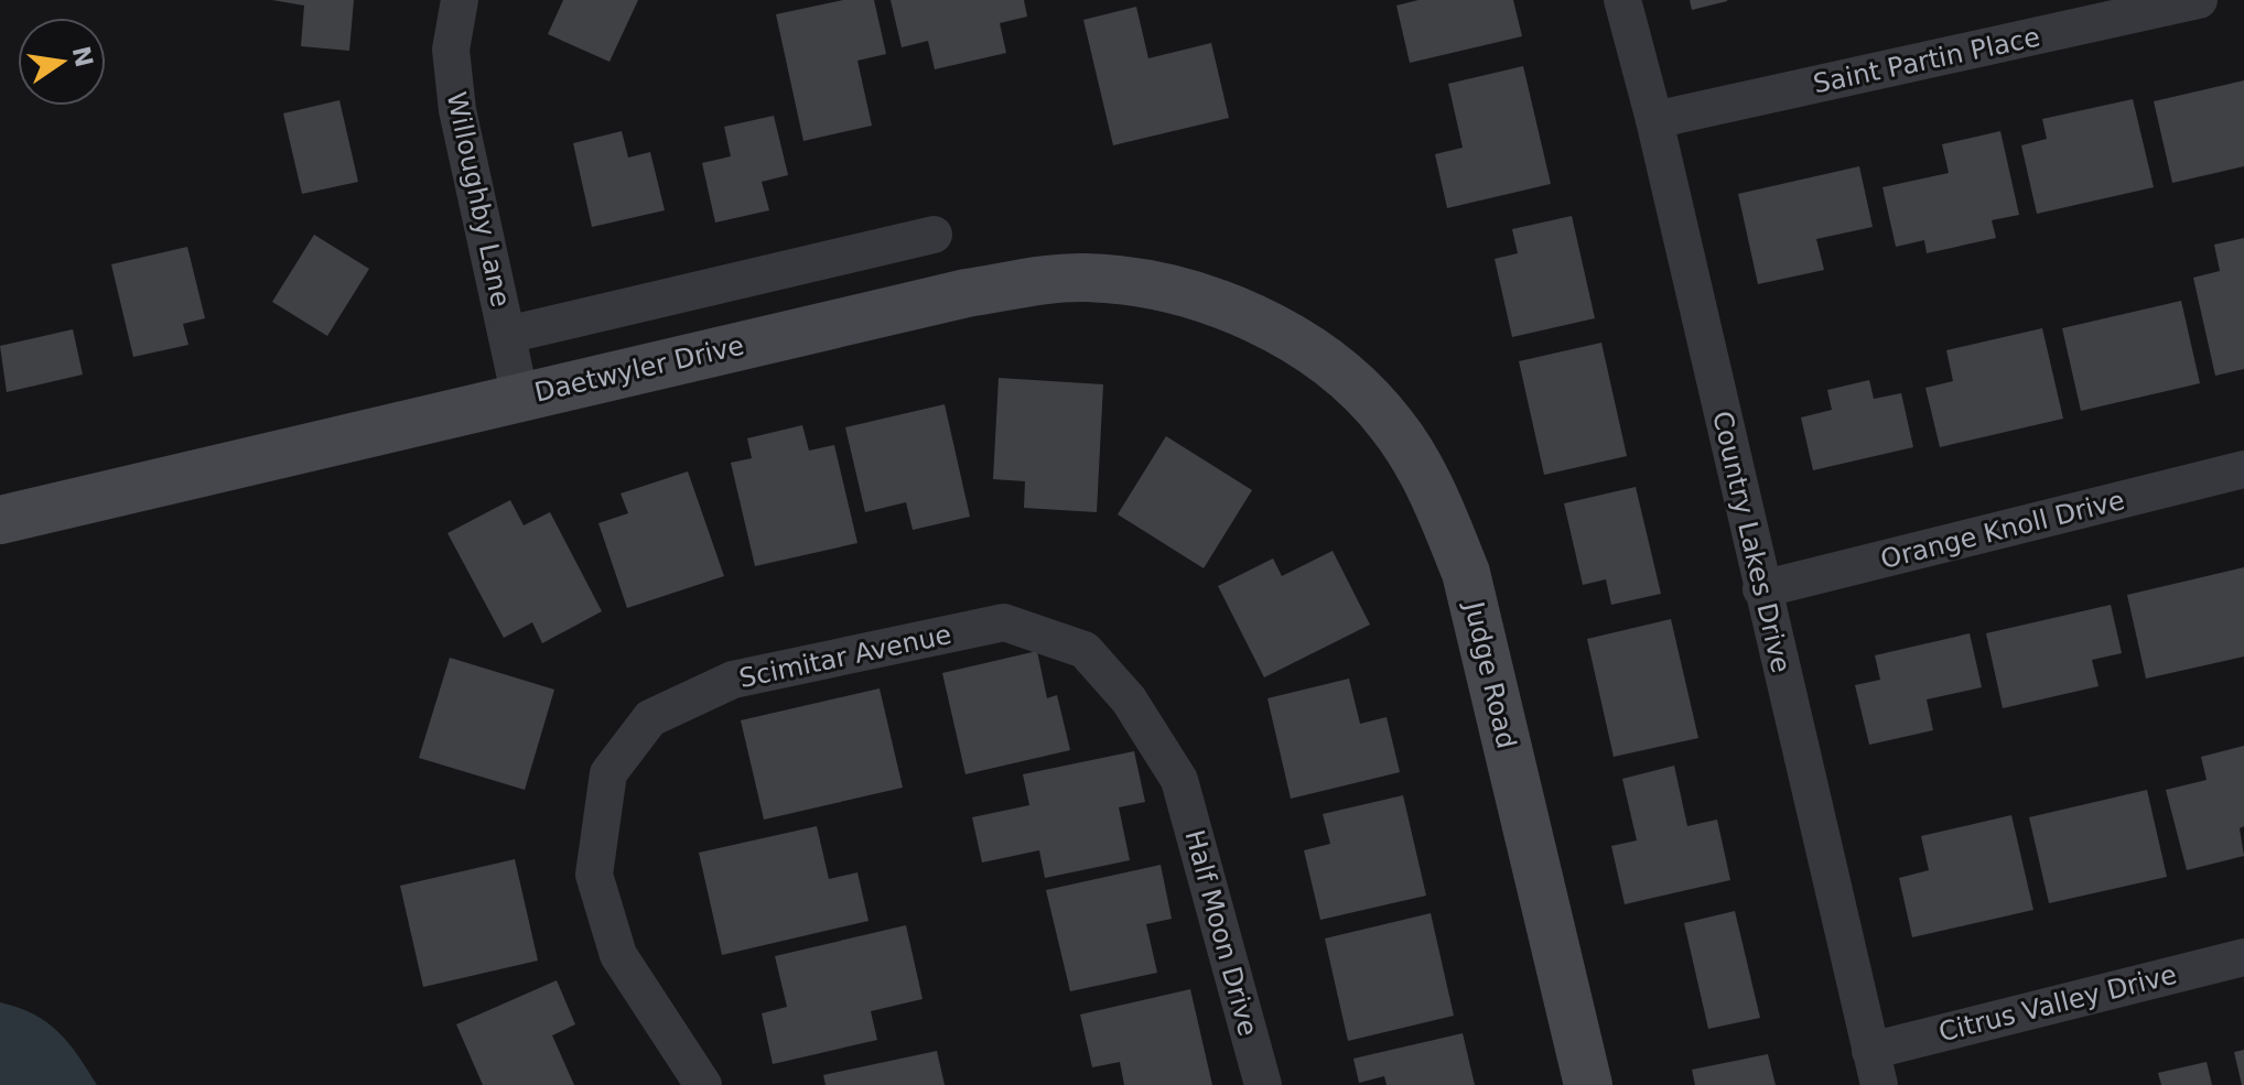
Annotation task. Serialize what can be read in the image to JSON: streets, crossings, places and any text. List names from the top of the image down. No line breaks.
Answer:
{"streets":{"street":["Saint Partin Place","Willoughby Lane","Daetwyler Drive","Orange Knoll Drive","Country Lakes Drive","Scimitar Avenue","Judge Road","Half Moon Drive","Citrus Valley Drive"]},"crossings":[["Saint Partin Place","Country Lakes Drive"],["Willoughby Lane","Daetwyler Drive"],["Daetwyler Drive","Judge Road"],["Orange Knoll Drive","Country Lakes Drive"],["Country Lakes Drive","Citrus Valley Drive"],["Scimitar Avenue","Half Moon Drive"]],"north":"right"}
